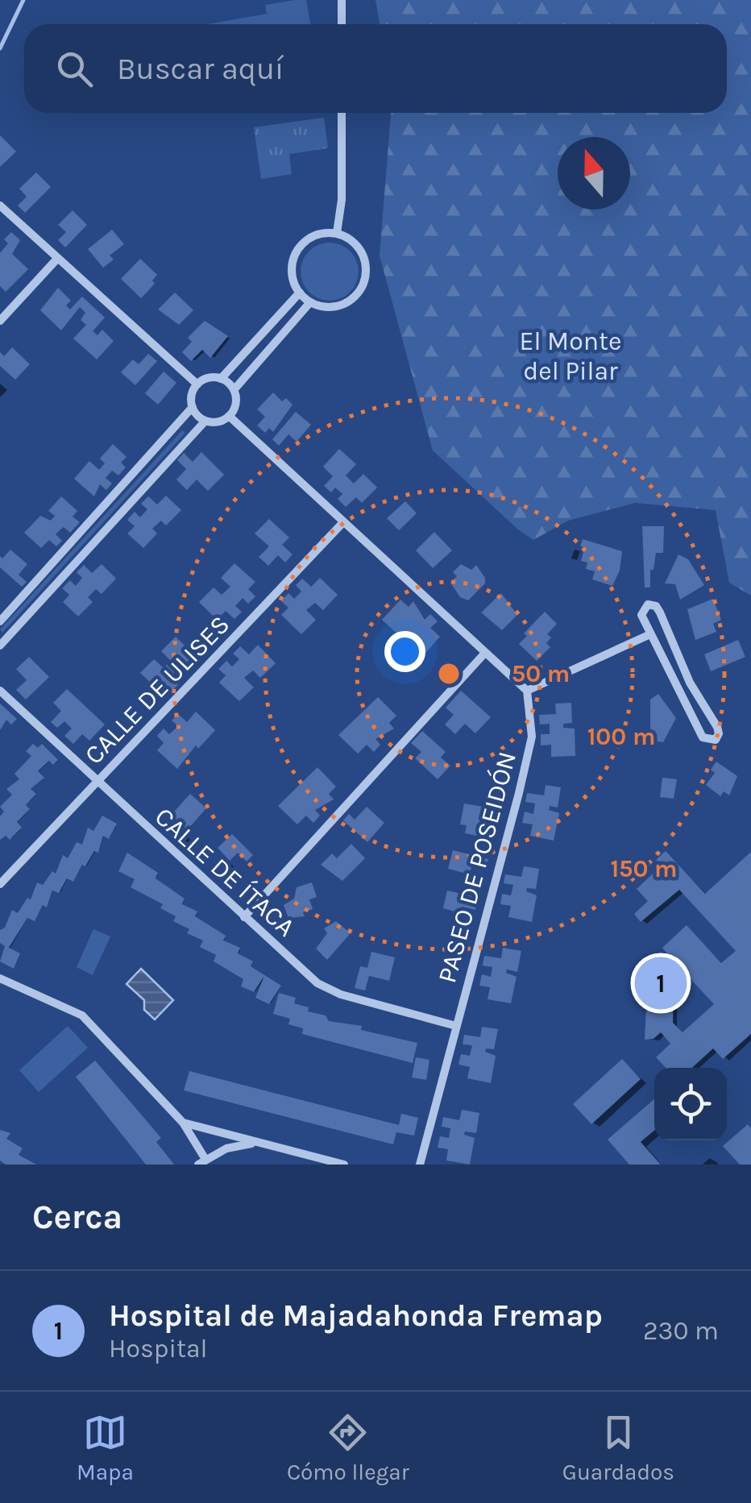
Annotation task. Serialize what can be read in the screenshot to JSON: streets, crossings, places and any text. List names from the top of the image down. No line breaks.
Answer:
{"streets":{"street":["CALLE DE ULISES","PASEO DE POSEIDÓN","CALLE DE ÍTACA"]},"crossings":[["CALLE DE ULISES","CALLE DE ÍTACA"],["PASEO DE POSEIDÓN","CALLE DE ÍTACA"]],"parks":["El Monte del Pilar"],"north":"top","page":{"search":"Buscar aquí","pins":"1","heading":"Cerca","list":[{"mark":"1","name":"Hospital de Majadahonda Fremap","note":"Hospital","value":"230 m"}],"nav":["Mapa","Cómo llegar","Guardados"]},"rings":["50 m","100 m","150 m"]}
